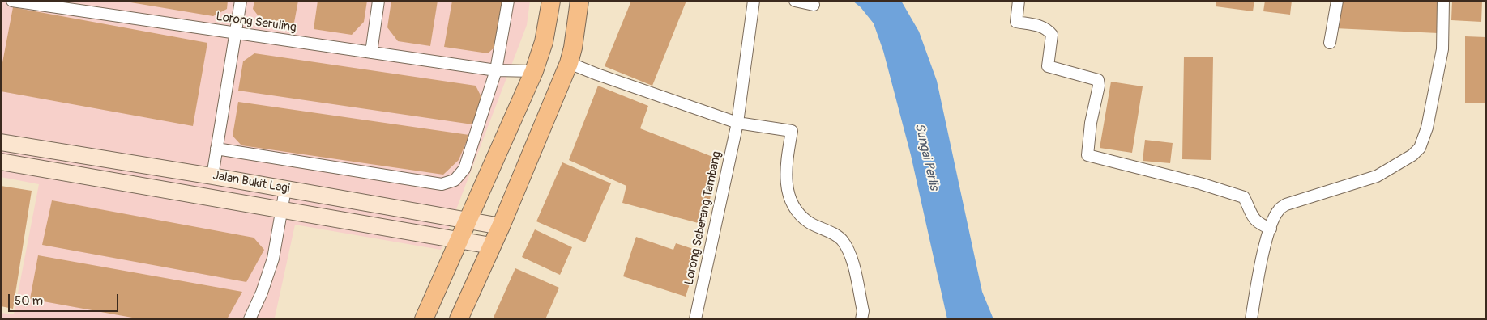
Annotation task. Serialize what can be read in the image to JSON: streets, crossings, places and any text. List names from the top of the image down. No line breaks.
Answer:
{"streets":{"street":["Lorong Seruling","Jalan Bukit Lagi","Lorong Seberang Tambang"]},"water":["Sungai Perlis"],"scale_bar":"50 m"}
